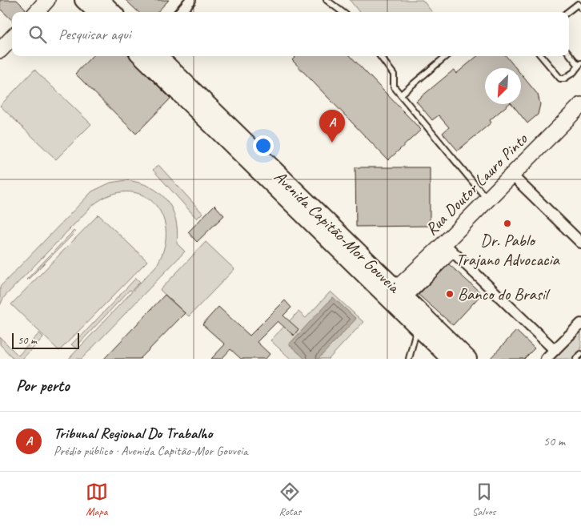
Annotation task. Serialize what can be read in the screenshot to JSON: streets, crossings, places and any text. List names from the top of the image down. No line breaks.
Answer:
{"streets":{"main road":["Avenida Capitão-Mor Gouveia"],"street":["Rua Doutor Lauro Pinto"]},"crossings":[["Rua Doutor Lauro Pinto","Avenida Capitão-Mor Gouveia"]],"places":["Dr. Pablo Trajano Advocacia","Banco do Brasil"],"scale_bar":"50 m","north":"bottom left","page":{"search":"Pesquisar aqui","pins":"A","scale":"50 m","heading":"Por perto","list":[{"mark":"A","name":"Tribunal Regional Do Trabalho","note":"Prédio público · Avenida Capitão-Mor Gouveia","value":"50 m"}],"nav":["Mapa","Rotas","Salvos"]}}
